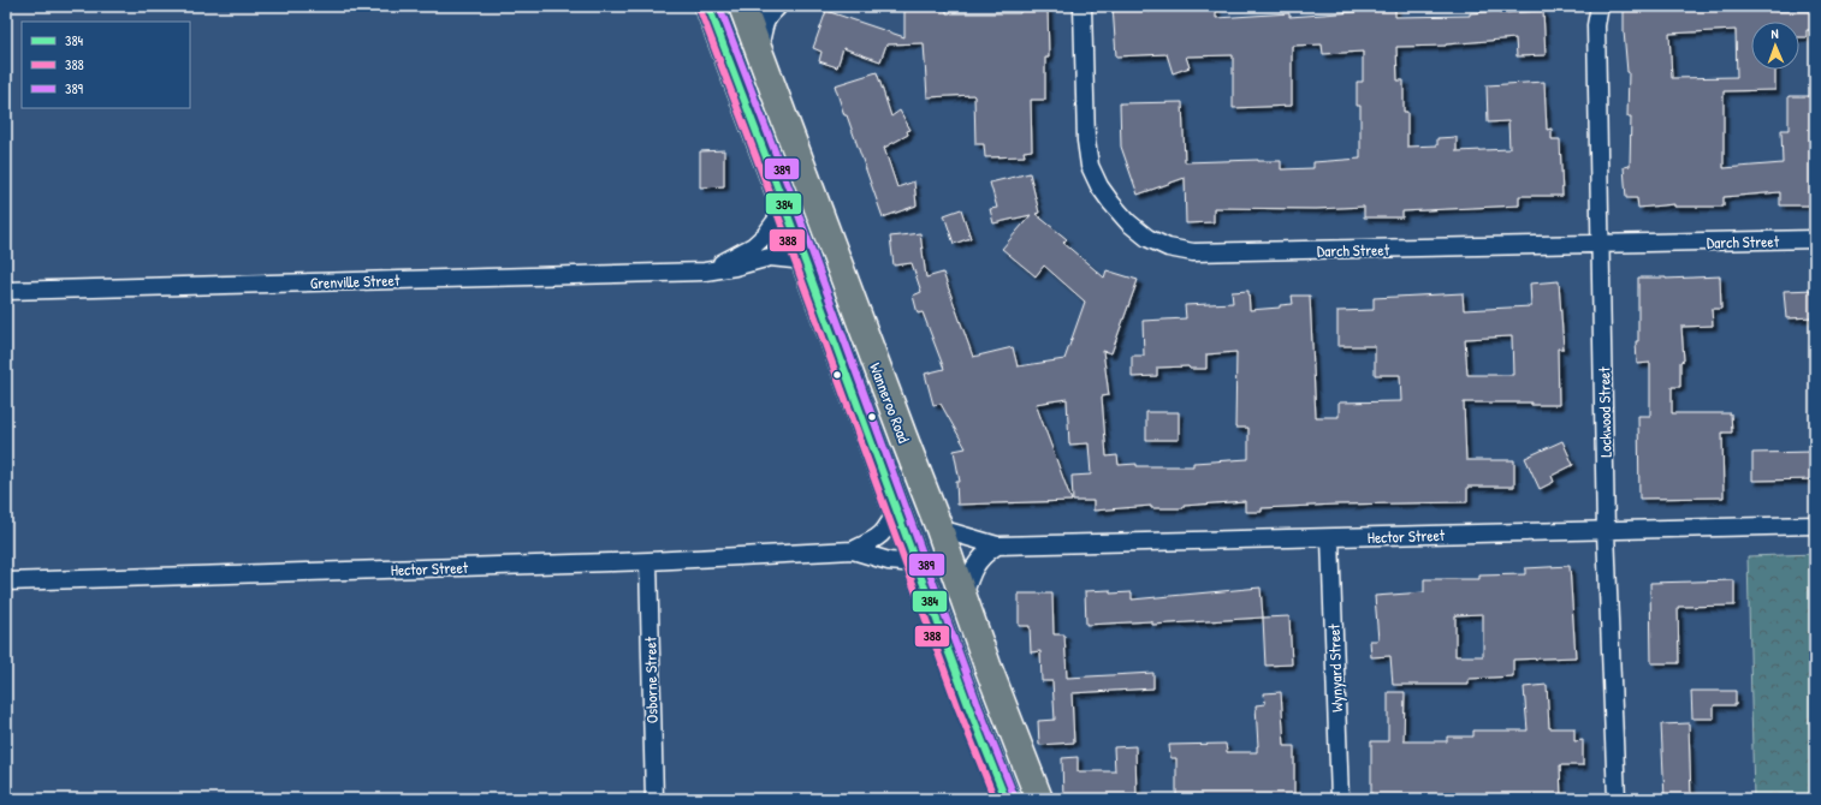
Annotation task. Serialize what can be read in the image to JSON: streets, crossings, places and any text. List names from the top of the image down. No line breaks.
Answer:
{"streets":{"highway":["Wanneroo Road"],"street":["Darch Street","Grenville Street","Lockwood Street","Hector Street","Wynyard Street","Osborne Street"]},"crossings":[["Darch Street","Lockwood Street"],["Grenville Street","Wanneroo Road"],["Wanneroo Road","Hector Street"],["Lockwood Street","Hector Street"],["Hector Street","Wynyard Street"],["Hector Street","Osborne Street"]],"lines":["transit line 384","transit line 389","transit line 388"],"legend":["384","388","389"],"north":"top"}
